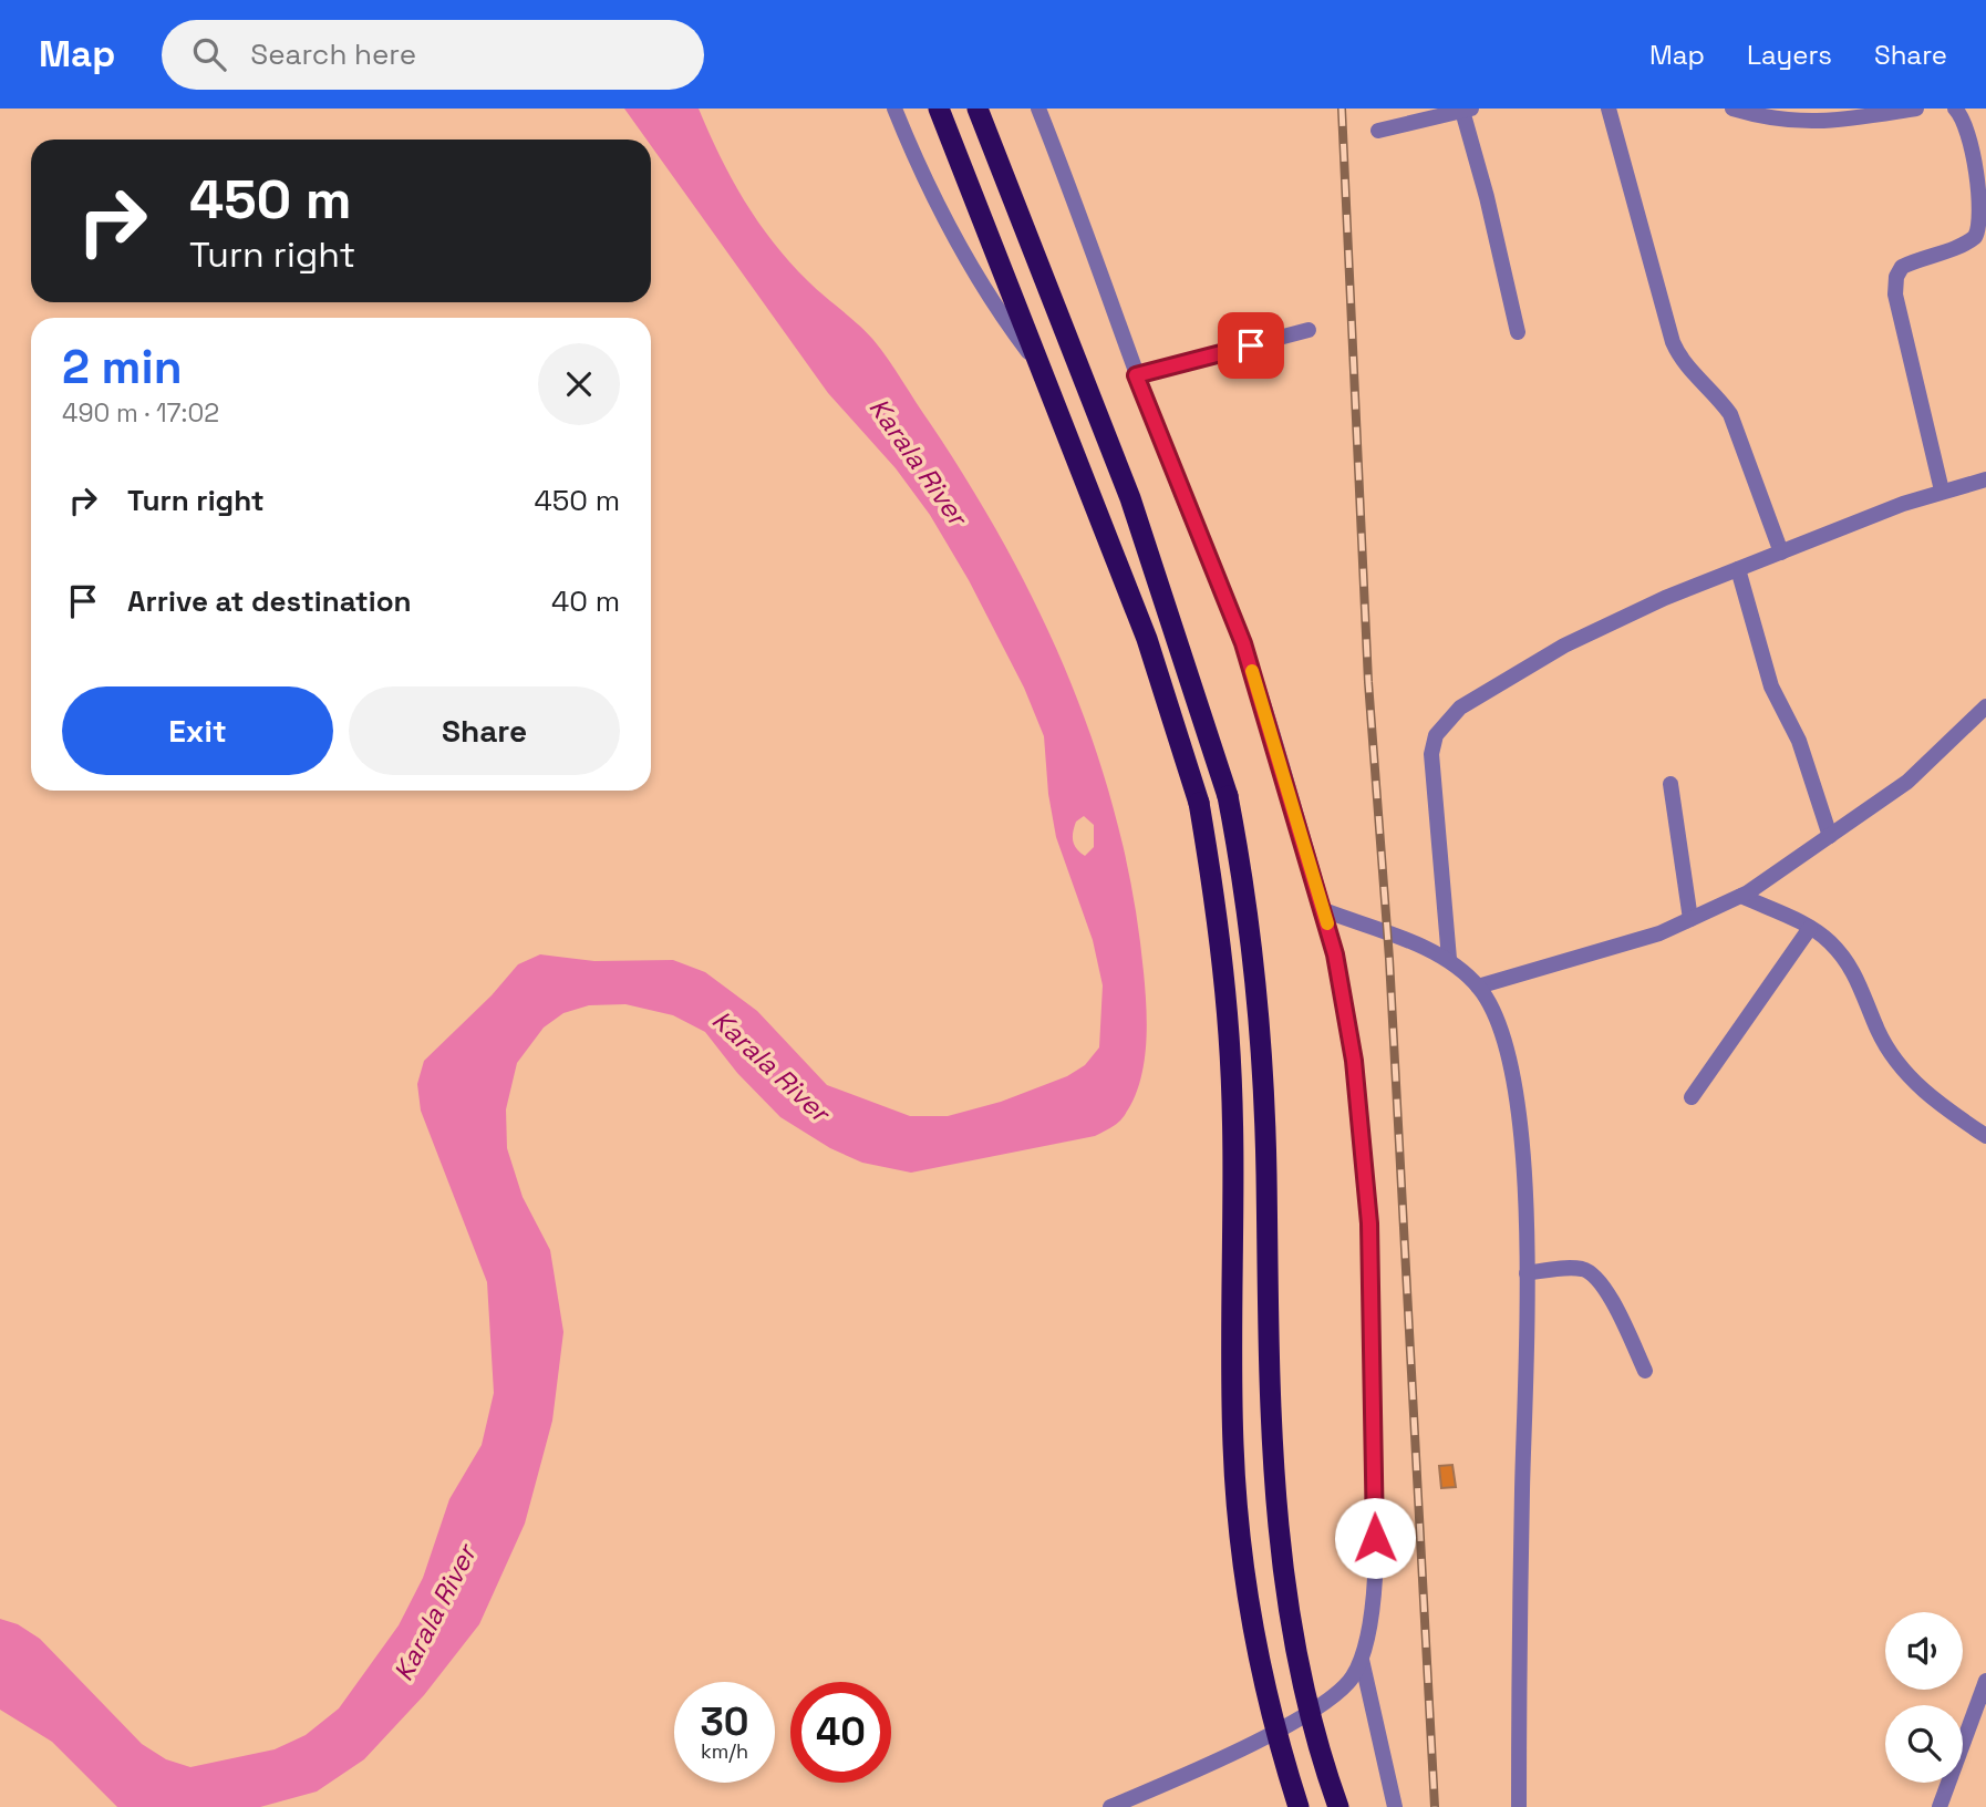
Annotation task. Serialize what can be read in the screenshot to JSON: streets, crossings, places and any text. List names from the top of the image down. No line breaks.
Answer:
{"water":["Karala River"],"page":{"header":"Map","search":"Search here","nav":["Map","Layers","Share"],"turn":["450 m","Turn right"],"heading":["2 min","490 m · 17:02"],"list":[{"name":"Turn right","value":"450 m"},{"name":"Arrive at destination","value":"40 m"}],"buttons":["Exit","Share"],"speed":"30 km/h","limit":"40"}}
